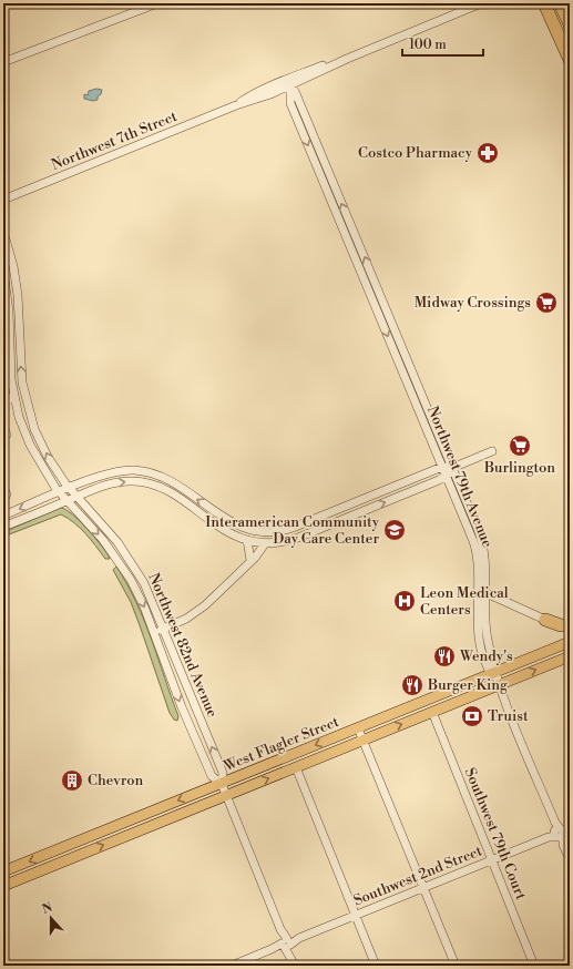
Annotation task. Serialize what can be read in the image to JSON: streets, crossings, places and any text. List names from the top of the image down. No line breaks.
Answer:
{"streets":{"main road":["West Flagler Street"],"street":["Northwest 7th Street","Northwest 79th Avenue","Northwest 82nd Avenue","Southwest 79th Court","Southwest 2nd Street"]},"crossings":[["Northwest 7th Street","Northwest 79th Avenue"],["Northwest 79th Avenue","West Flagler Street"],["Northwest 79th Avenue","Southwest 2nd Street"],["Northwest 82nd Avenue","West Flagler Street"],["Northwest 82nd Avenue","Southwest 2nd Street"],["West Flagler Street","Southwest 79th Court"],["Southwest 79th Court","Southwest 2nd Street"]],"places":{"pharmacy":["Costco Pharmacy"],"supermarket":["Midway Crossings","Burlington"],"school or university":["Interamerican Community Day Care Center"],"hospital":["Leon Medical Centers"],"restaurant":["Wendy's","Burger King"],"bank":["Truist"],"building":["Chevron"]},"scale_bar":"100 m","north":"top"}
